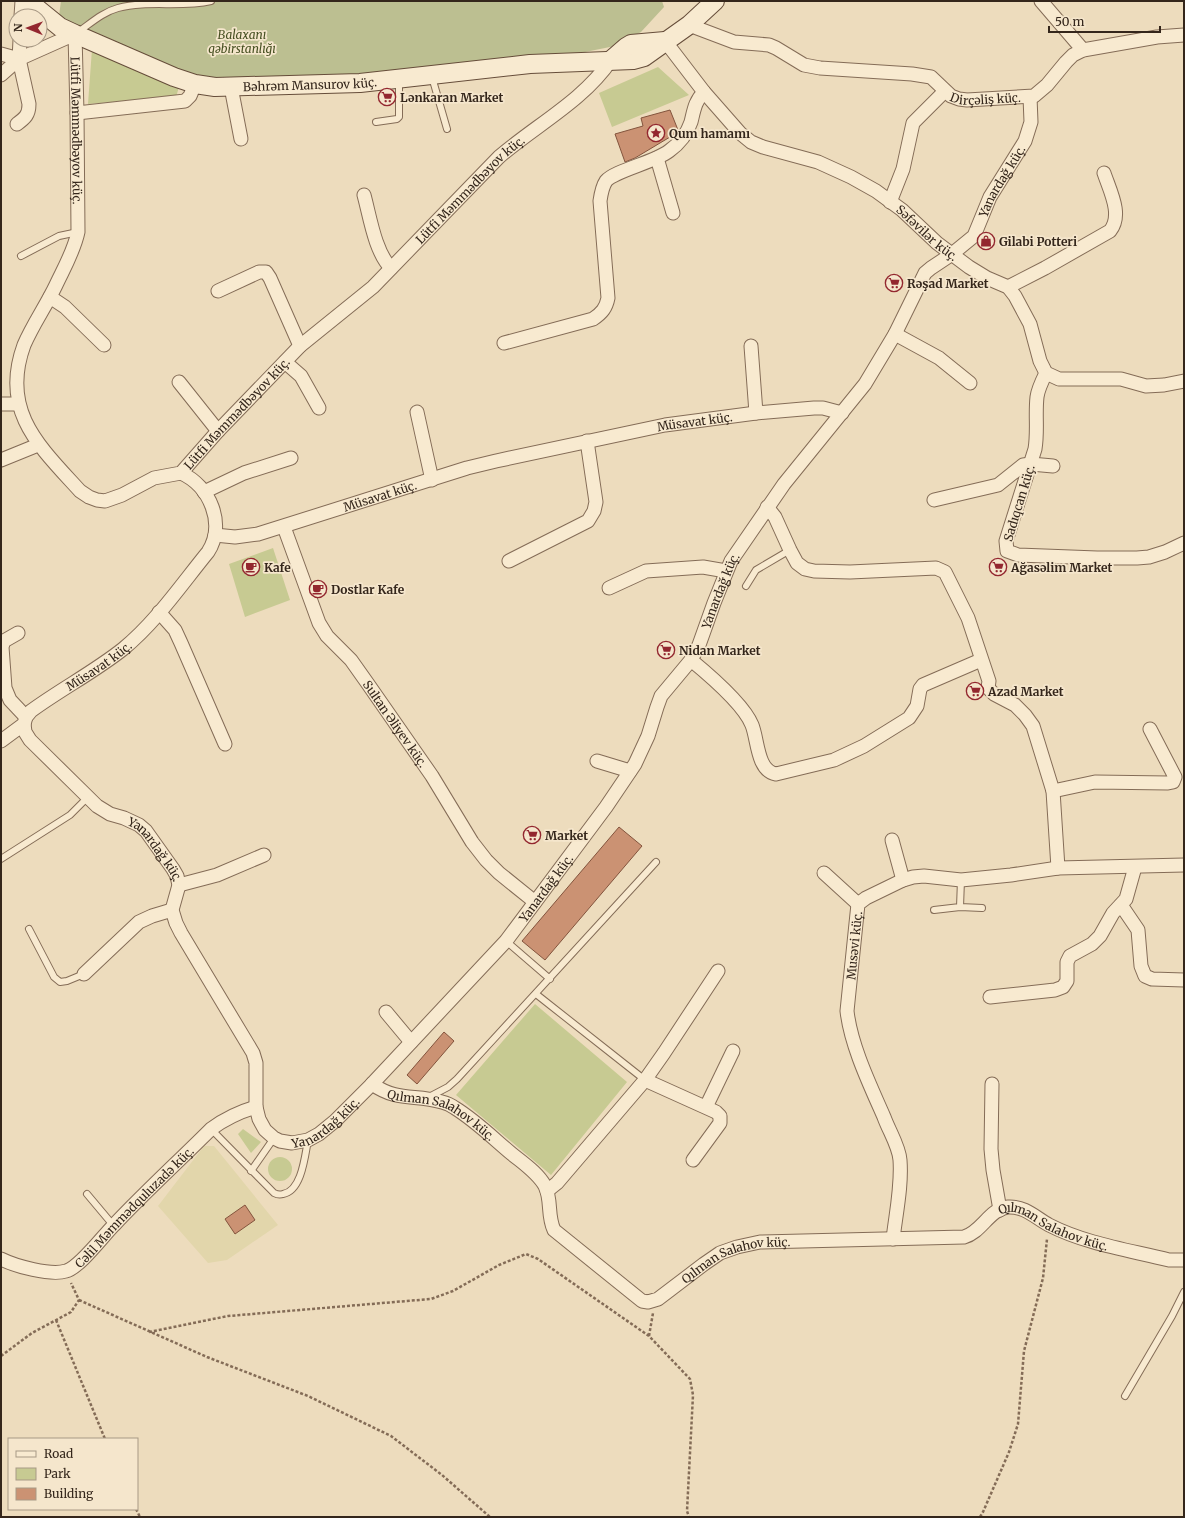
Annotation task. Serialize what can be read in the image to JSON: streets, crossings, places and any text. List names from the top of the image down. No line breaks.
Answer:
{"streets":{"street":["Bəhrəm Mansurov küç.","Dirçəliş küç.","Lütfi Məmmədbəyov küç.","Yanardağ küç.","Səfəvilər küç.","Müsavat küç.","Sadıqcan küç.","Sultan Əliyev küç.","Musəvi küç.","Qılman Salahov küç.","Cəlil Məmmədquluzadə küç."]},"crossings":[["Bəhrəm Mansurov küç.","Lütfi Məmmədbəyov küç."],["Dirçəliş küç.","Yanardağ küç."],["Yanardağ küç.","Səfəvilər küç."],["Yanardağ küç.","Müsavat küç."],["Yanardağ küç.","Sultan Əliyev küç."],["Yanardağ küç.","Qılman Salahov küç."],["Yanardağ küç.","Cəlil Məmmədquluzadə küç."],["Müsavat küç.","Sultan Əliyev küç."],["Musəvi küç.","Qılman Salahov küç."]],"parks":["Balaxanı qəbirstanlığı"],"places":{"supermarket":["Lənkaran Market","Rəşad Market","Ağasəlim Market","Nidan Market","Azad Market","Market"],"place":["Qum hamamı"],"shop":["Gilabi Potteri"],"cafe":["Kafe","Dostlar Kafe"]},"legend":["Road","Park","Building"],"scale_bar":"50 m","north":"left"}
